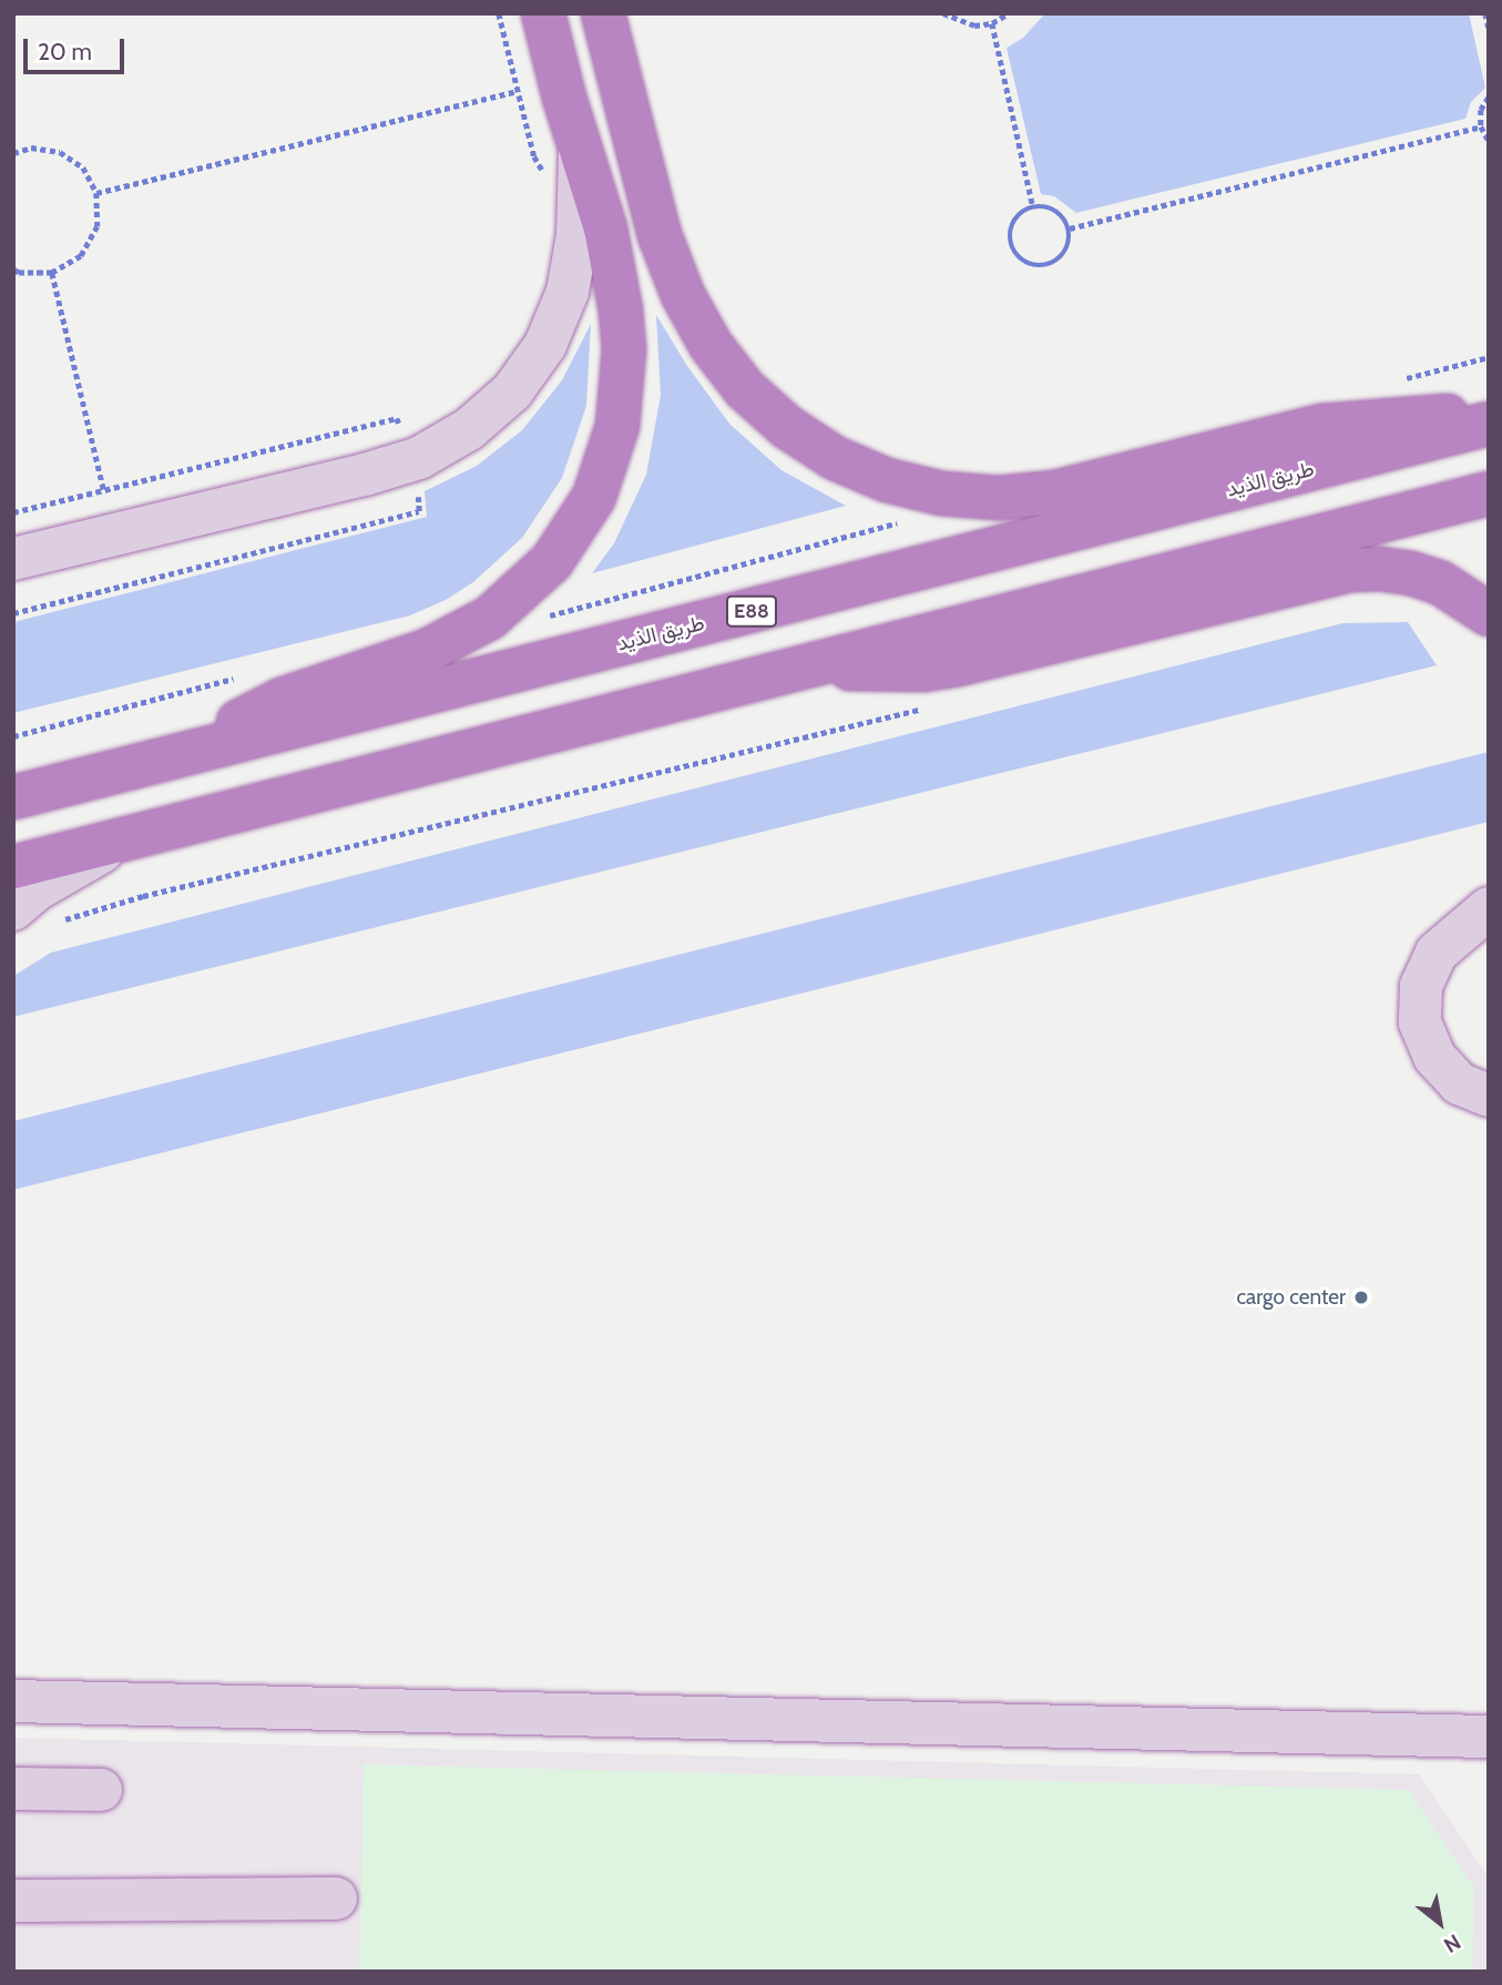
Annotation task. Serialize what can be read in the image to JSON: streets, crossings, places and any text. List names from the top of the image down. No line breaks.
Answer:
{"streets":{"highway":["طريق الذيد","E88"]},"places":["cargo center"],"scale_bar":"20 m","north":"bottom right"}
